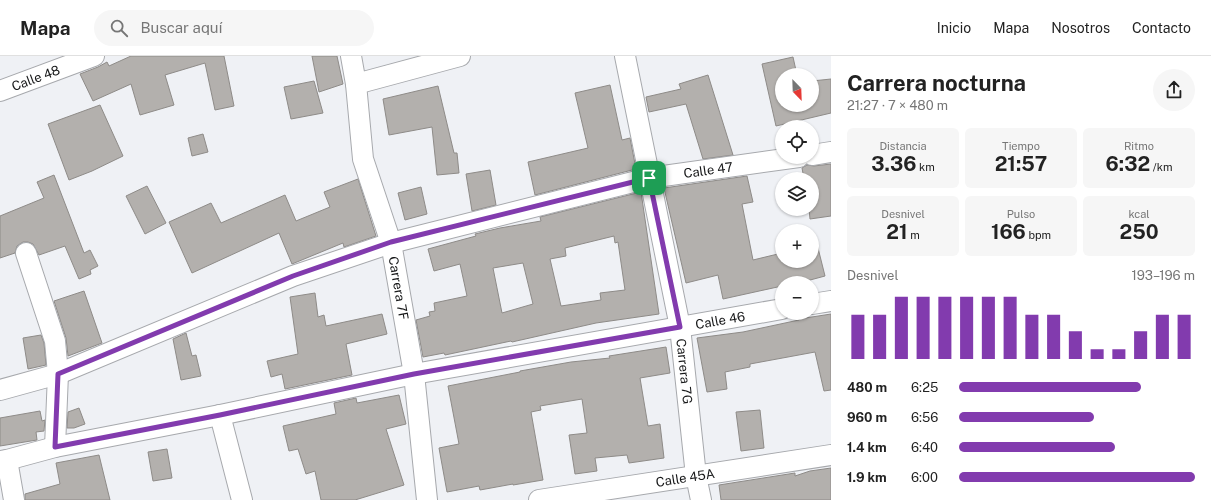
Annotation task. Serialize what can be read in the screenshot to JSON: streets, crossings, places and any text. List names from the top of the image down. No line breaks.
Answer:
{"streets":{"street":["Calle 48","Calle 47","Carrera 7F","Calle 46","Carrera 7G","Calle 45A"]},"crossings":[["Calle 47","Carrera 7F"],["Calle 47","Carrera 7G"],["Carrera 7F","Calle 46"],["Calle 46","Carrera 7G"],["Carrera 7G","Calle 45A"]],"north":"bottom right","page":{"header":"Mapa","search":"Buscar aquí","nav":["Inicio","Mapa","Nosotros","Contacto"],"heading":["Carrera nocturna","21:27 · 7 × 480 m"],"map_buttons":["+","−"],"stats":[["Distancia","3.36 km"],["Tiempo","21:57"],["Ritmo","6:32 /km"],["Desnivel","21 m"],["Pulso","166 bpm"],["kcal","250"]],"chart":["Desnivel","193–196 m"],"list":[{"name":"480 m","note":"6:25"},{"name":"960 m","note":"6:56"},{"name":"1.4 km","note":"6:40"},{"name":"1.9 km","note":"6:00"}]}}
